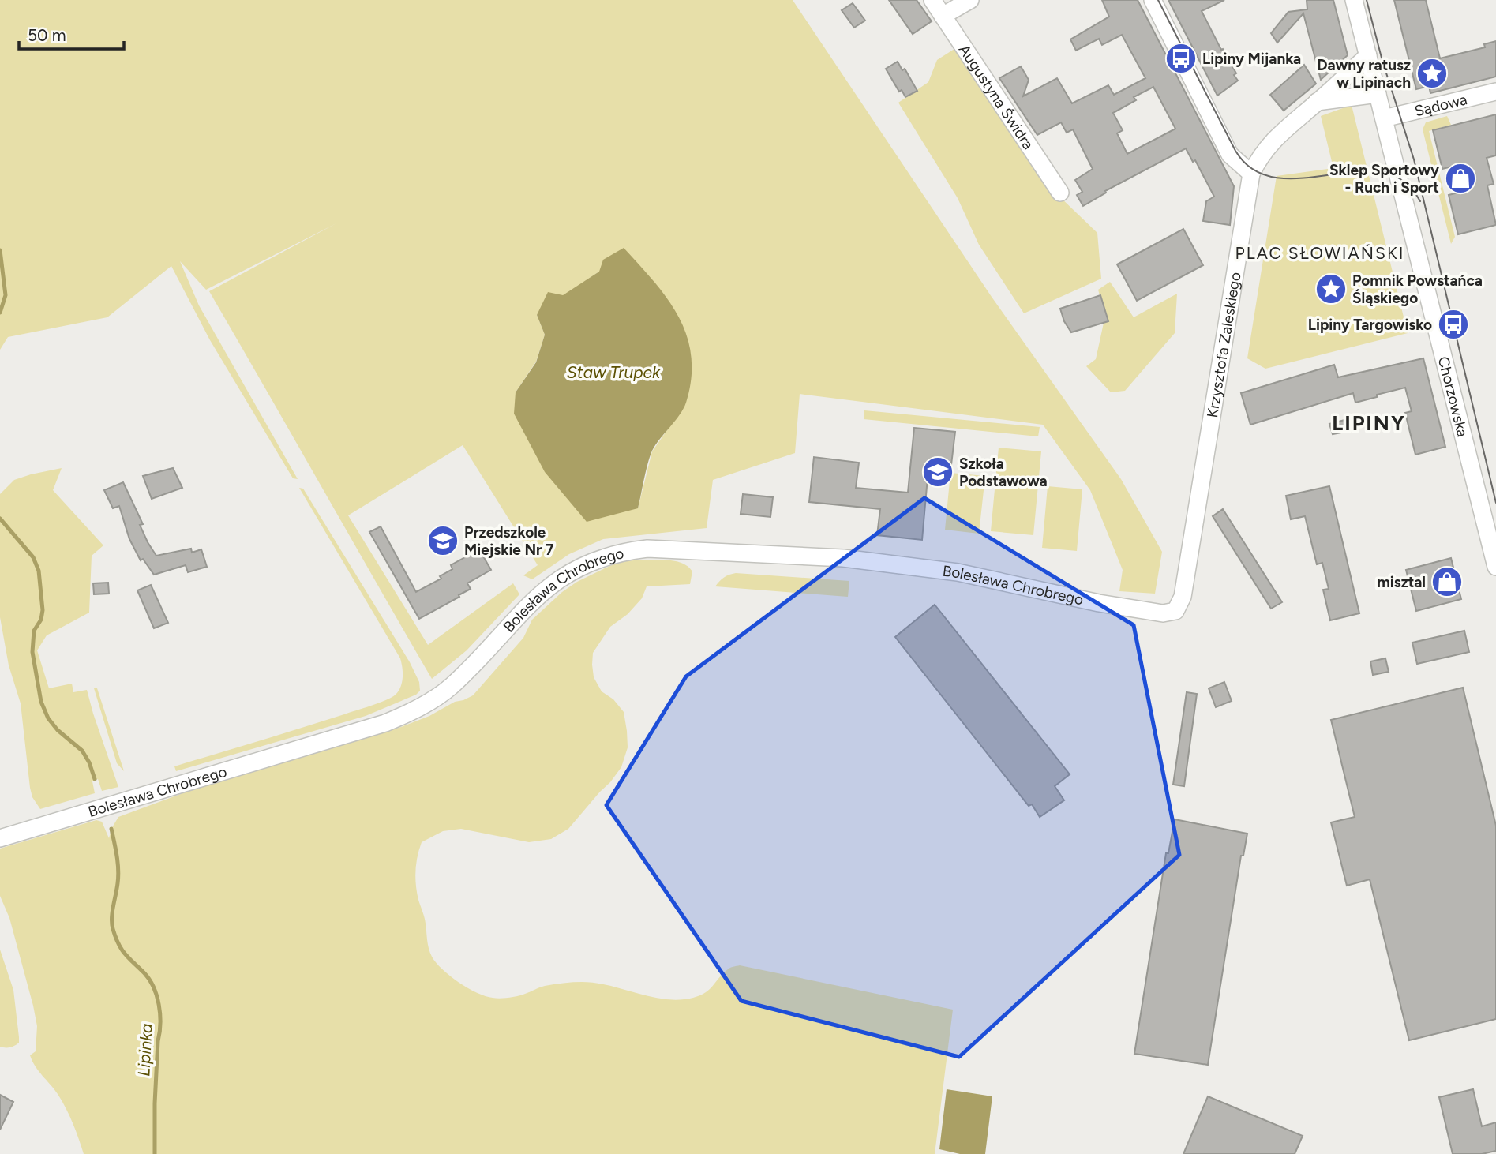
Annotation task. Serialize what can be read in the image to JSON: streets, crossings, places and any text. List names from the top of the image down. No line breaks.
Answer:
{"streets":{"street":["Augustyna Świdra","Sądowa","Krzysztofa Zaleskiego","Chorzowska","Bolesława Chrobrego"]},"crossings":[["Sądowa","Chorzowska"],["Krzysztofa Zaleskiego","Chorzowska"],["Krzysztofa Zaleskiego","Bolesława Chrobrego"]],"districts":["PLAC SŁOWIAŃSKI","LIPINY"],"water":["Staw Trupek","Lipinka"],"places":{"bus stop":["Lipiny Mijanka","Lipiny Targowisko"],"place":["Dawny ratusz w Lipinach","Pomnik Powstańca Śląskiego"],"shop":["Sklep Sportowy - Ruch i Sport","misztal"],"school or university":["Szkoła Podstawowa","Przedszkole Miejskie Nr 7"]},"scale_bar":"50 m"}
